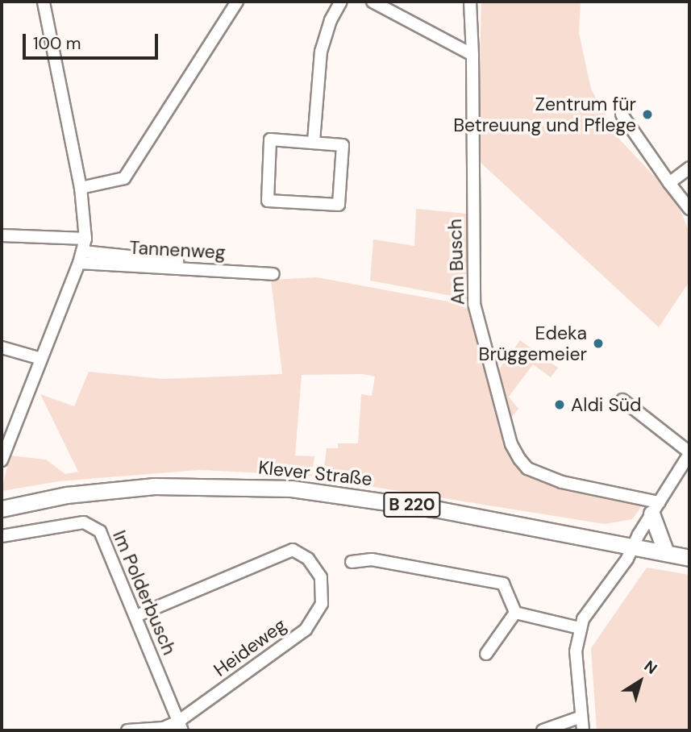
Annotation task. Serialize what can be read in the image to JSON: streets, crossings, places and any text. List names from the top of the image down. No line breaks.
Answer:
{"streets":{"main road":["Klever Straße","B 220"],"street":["Tannenweg","Am Busch","Im Polderbusch","Heideweg"]},"crossings":[["Im Polderbusch","Heideweg"]],"places":["Zentrum für Betreuung und Pflege","Edeka Brüggemeier","Aldi Süd"],"scale_bar":"100 m","north":"top right"}
